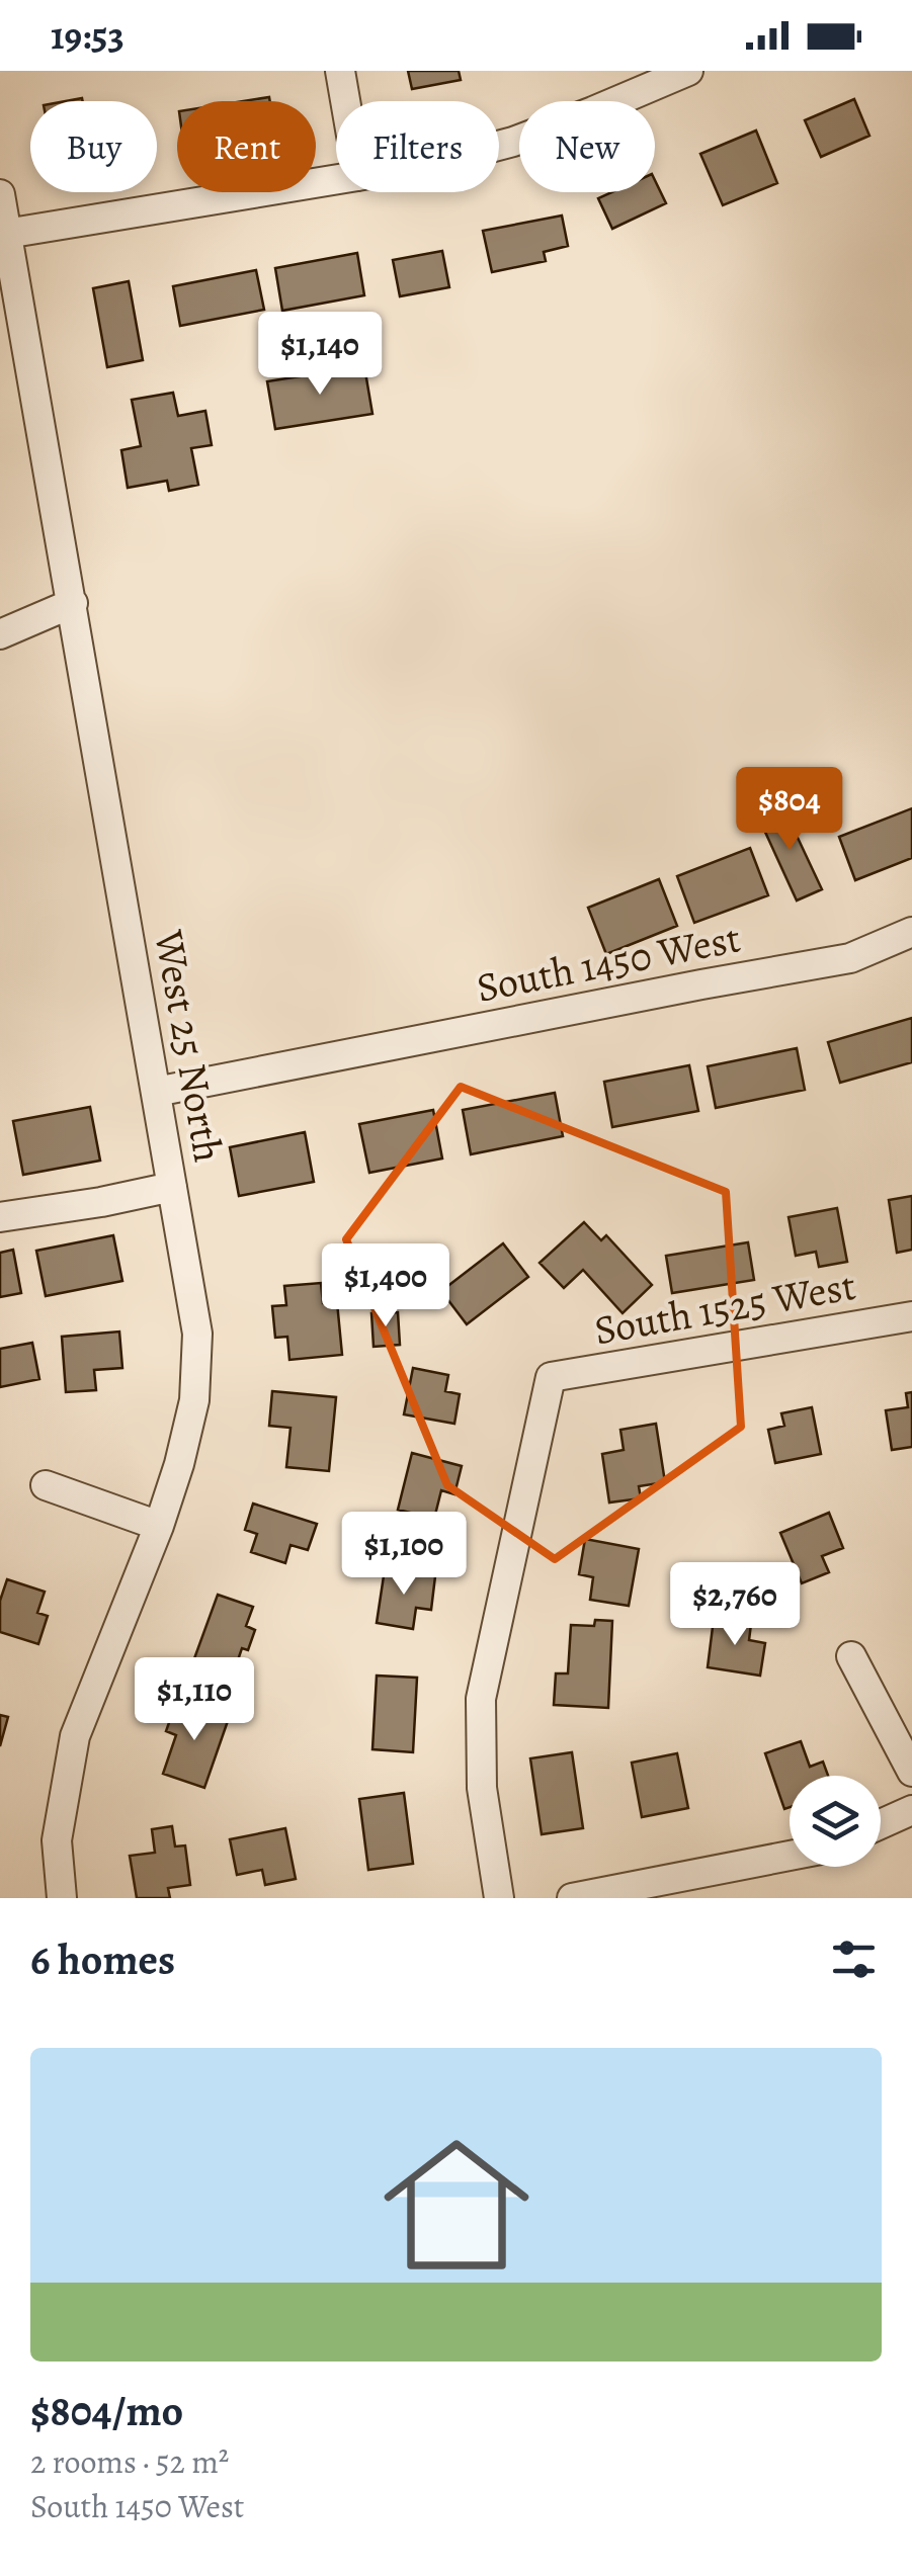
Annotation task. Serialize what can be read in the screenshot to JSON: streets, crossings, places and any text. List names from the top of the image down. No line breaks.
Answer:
{"streets":{"street":["South 1450 West","West 25 North","South 1525 West"]},"crossings":[["South 1450 West","West 25 North"]],"page":{"status":"19:53","chip":["Buy","Rent","Filters","New"],"price":["$1,140","$804","$1,400","$1,100","$2,760","$1,110"],"heading":"6 homes","list":[{"name":"$804/mo","note":"2 rooms · 52 m² · South 1450 West"}]}}
